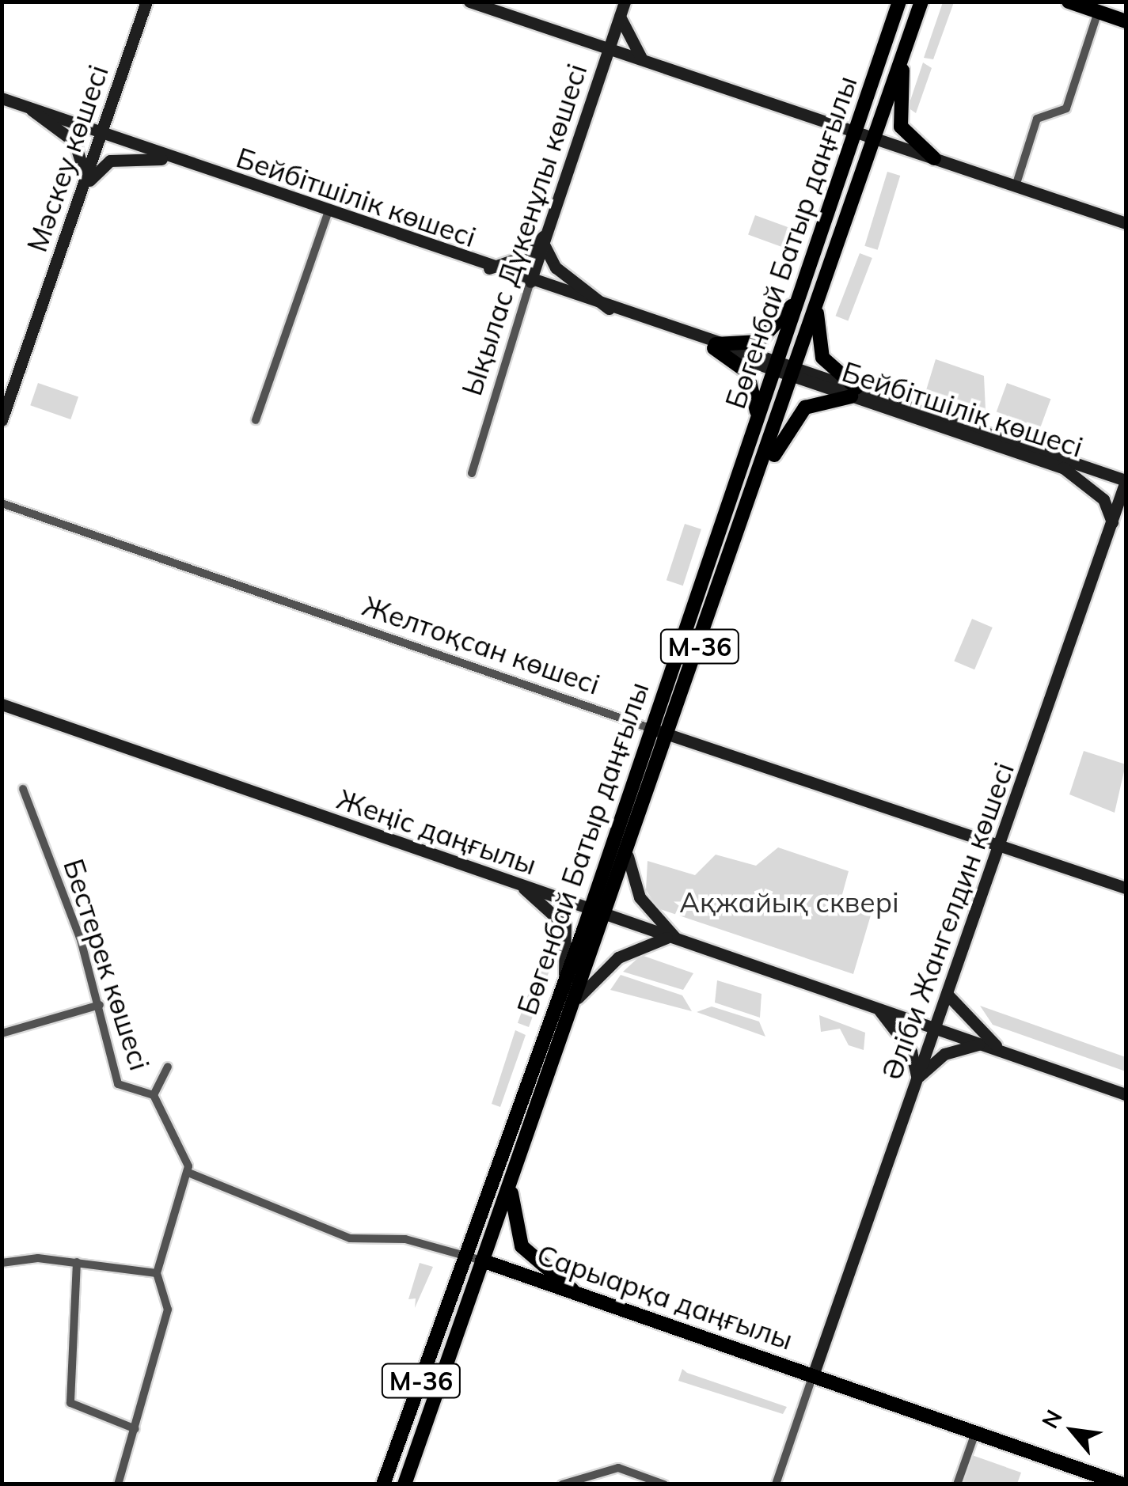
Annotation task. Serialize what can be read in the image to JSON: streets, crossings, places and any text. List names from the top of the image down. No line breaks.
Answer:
{"streets":{"main road":["Мәскеу көшесі","Бейбітшілік көшесі","Ықылас Дүкенұлы көшесі","Бөгенбай Батыр даңғылы","Желтоқсан көшесі","M-36","Жеңіс даңғылы","Әліби Жангелдин көшесі","Сарыарқа даңғылы"],"street":["Бестерек көшесі"]},"crossings":[["Мәскеу көшесі","Бейбітшілік көшесі"],["Бейбітшілік көшесі","Ықылас Дүкенұлы көшесі"],["Бейбітшілік көшесі","Бөгенбай Батыр даңғылы"],["Бейбітшілік көшесі","Әліби Жангелдин көшесі"],["Бөгенбай Батыр даңғылы","Желтоқсан көшесі"],["Бөгенбай Батыр даңғылы","Жеңіс даңғылы"],["Бөгенбай Батыр даңғылы","Сарыарқа даңғылы"],["Желтоқсан көшесі","Әліби Жангелдин көшесі"],["Жеңіс даңғылы","Әліби Жангелдин көшесі"],["Әліби Жангелдин көшесі","Сарыарқа даңғылы"],["Бестерек көшесі","Сарыарқа даңғылы"]],"parks":["Ақжайық сквері"],"north":"top left"}
